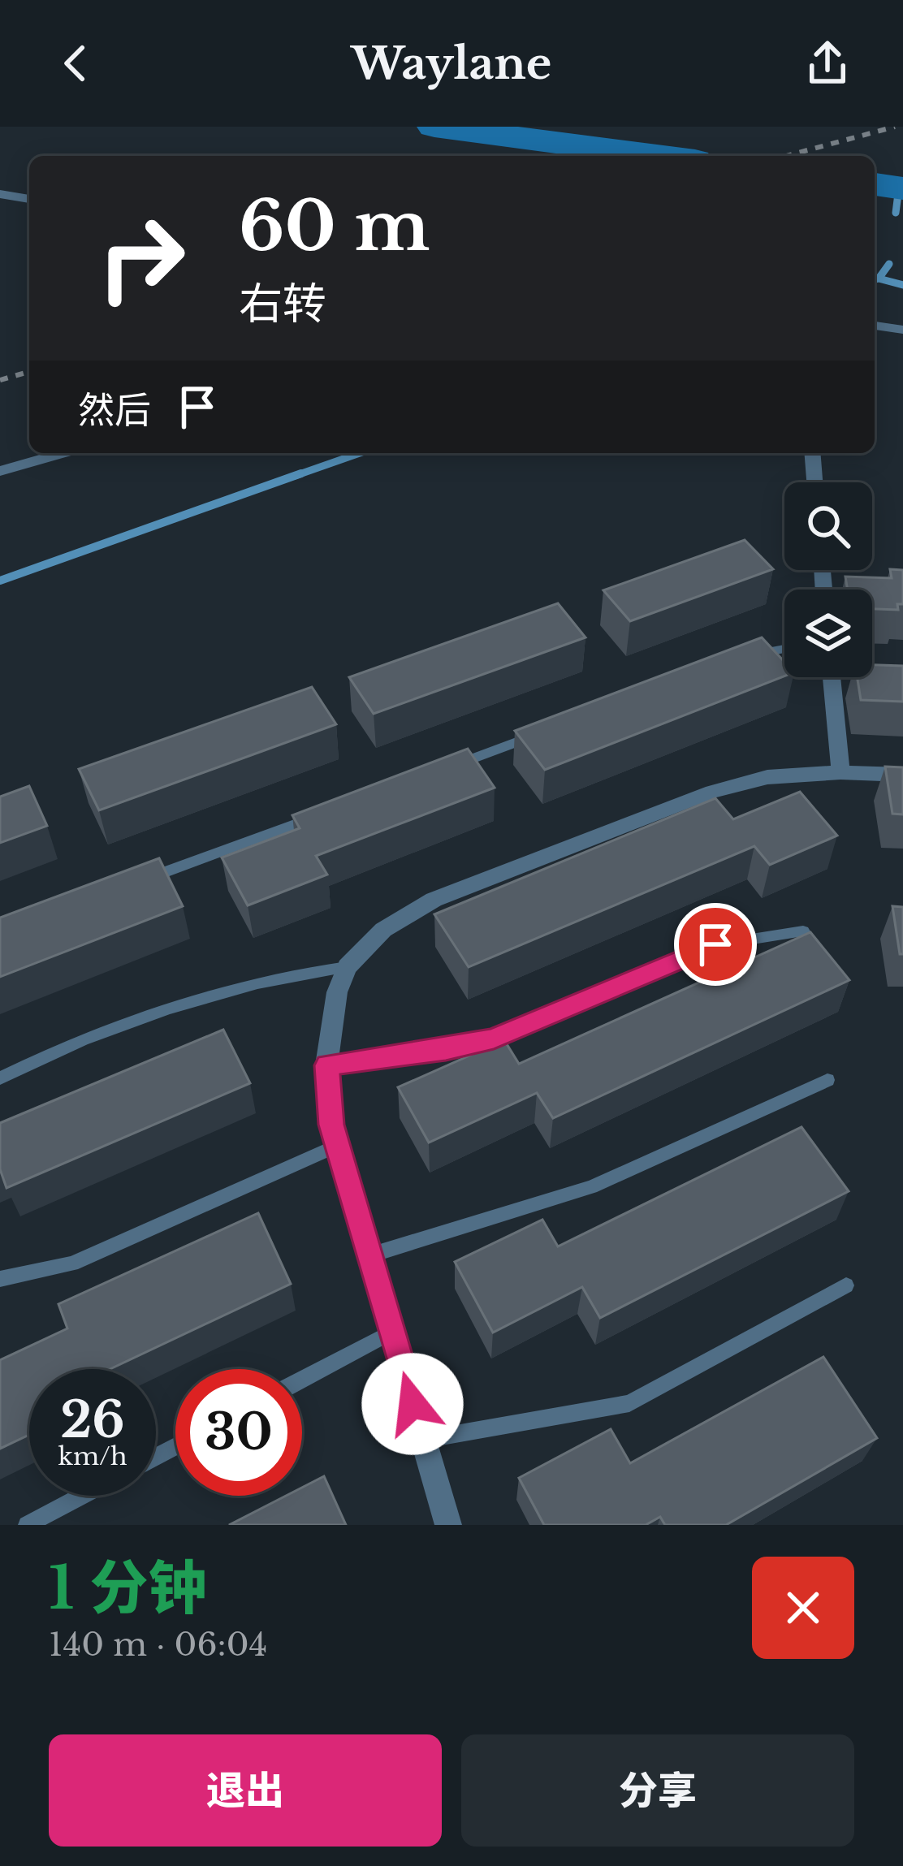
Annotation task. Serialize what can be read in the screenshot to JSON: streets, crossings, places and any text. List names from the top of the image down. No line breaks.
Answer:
{"page":{"header":"Waylane","turn":["60 m","右转"],"then":"然后","speed":"26 km/h","limit":"30","heading":["1 分钟","140 m · 06:04"],"buttons":["退出","分享"]}}
